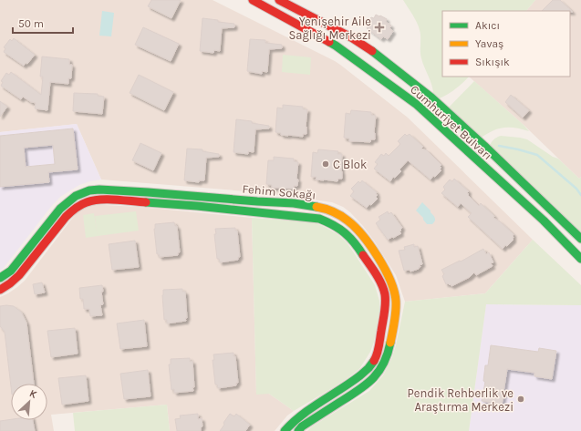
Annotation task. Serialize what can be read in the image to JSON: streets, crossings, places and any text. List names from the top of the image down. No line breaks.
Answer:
{"streets":{"street":["Cumhuriyet Bulvarı","Fehim Sokağı"]},"places":{"health":["Yenişehir Aile Sağlığı Merkezi"],"other":["C Blok","Pendik Rehberlik ve Araştırma Merkezi"]},"legend":["Akıcı","Yavaş","Sıkışık"],"scale_bar":"50 m","north":"top right"}
